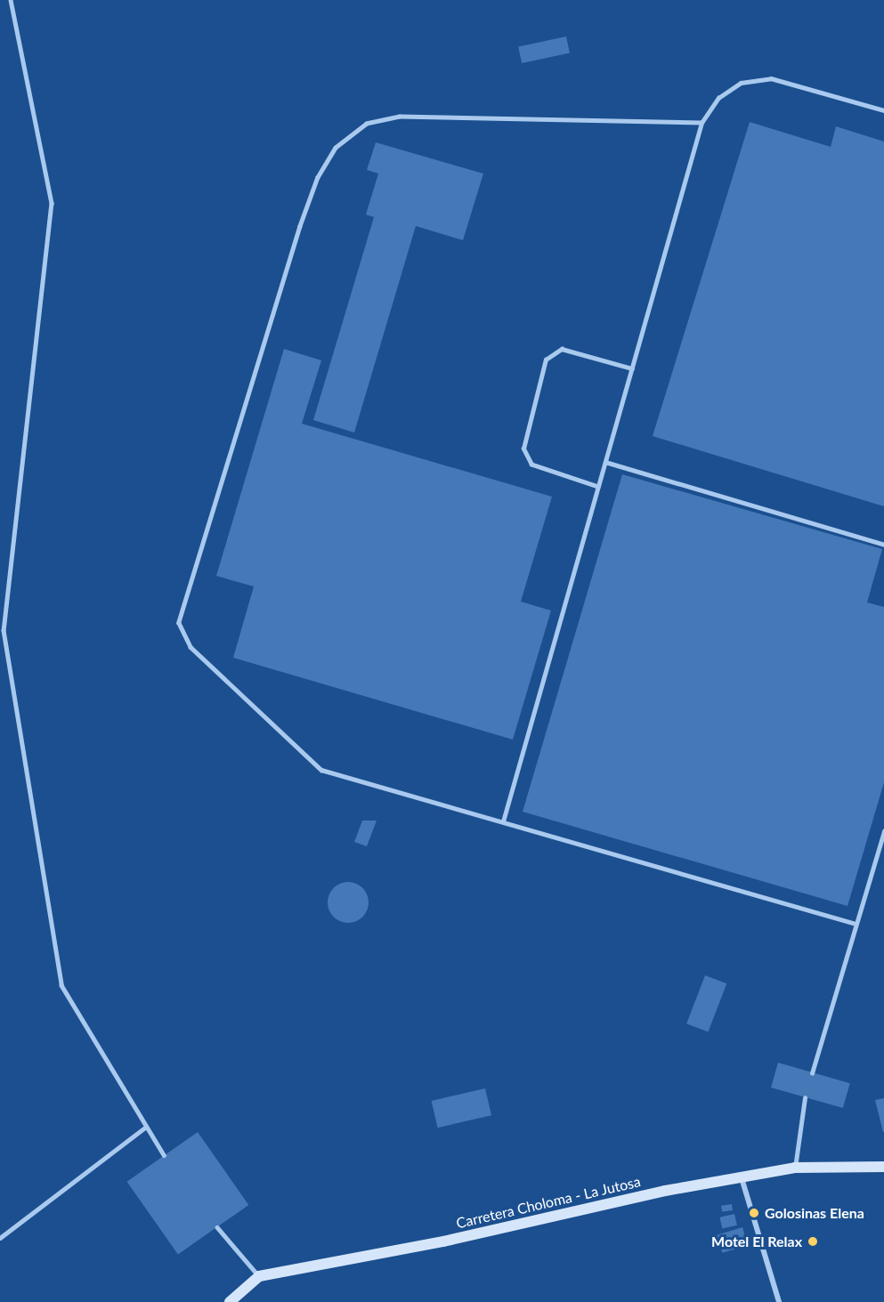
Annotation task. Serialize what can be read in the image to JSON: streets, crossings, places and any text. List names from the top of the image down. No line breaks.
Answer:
{"streets":{"street":["Carretera Choloma - La Jutosa"]},"places":["Golosinas Elena","Motel El Relax"]}
